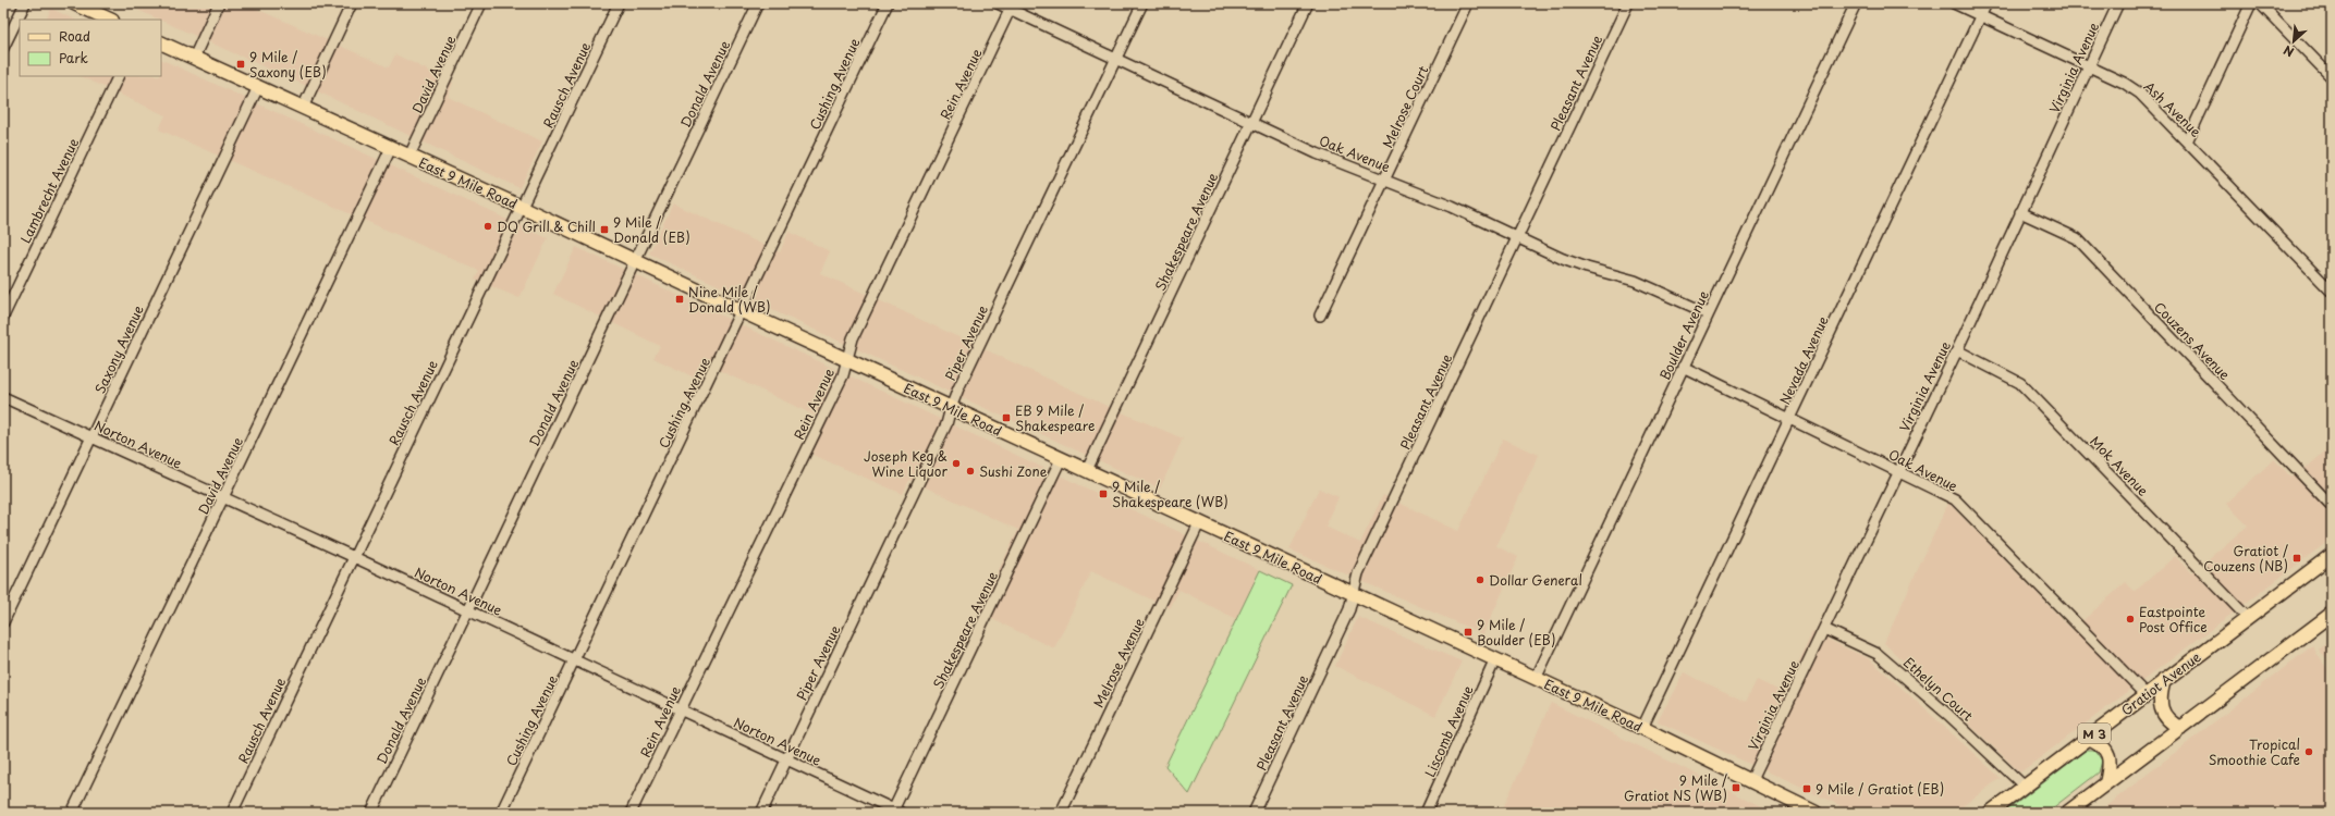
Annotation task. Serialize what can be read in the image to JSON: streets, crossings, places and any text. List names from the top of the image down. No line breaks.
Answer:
{"streets":{"main road":["East 9 Mile Road","Gratiot Avenue","M 3"],"street":["Virginia Avenue","David Avenue","Pleasant Avenue","Donald Avenue","Cushing Avenue","Rein Avenue","Rausch Avenue","Melrose Court","Ash Avenue","Oak Avenue","Lambrecht Avenue","Shakespeare Avenue","Boulder Avenue","Couzens Avenue","Piper Avenue","Saxony Avenue","Nevada Avenue","Norton Avenue","Mok Avenue","Melrose Avenue","Ethelyn Court","Liscomb Avenue"]},"crossings":[["Virginia Avenue","Ash Avenue"],["Virginia Avenue","Oak Avenue"],["Virginia Avenue","East 9 Mile Road"],["Virginia Avenue","Couzens Avenue"],["Virginia Avenue","Mok Avenue"],["Virginia Avenue","Ethelyn Court"],["David Avenue","East 9 Mile Road"],["David Avenue","Norton Avenue"],["Pleasant Avenue","Oak Avenue"],["Pleasant Avenue","East 9 Mile Road"],["Donald Avenue","East 9 Mile Road"],["Donald Avenue","Norton Avenue"],["Cushing Avenue","East 9 Mile Road"],["Cushing Avenue","Norton Avenue"],["Rein Avenue","Oak Avenue"],["Rein Avenue","East 9 Mile Road"],["Rein Avenue","Norton Avenue"],["Rausch Avenue","East 9 Mile Road"],["Rausch Avenue","Norton Avenue"],["Melrose Court","Oak Avenue"],["Ash Avenue","Nevada Avenue"],["Oak Avenue","Shakespeare Avenue"],["Oak Avenue","Boulder Avenue"],["Oak Avenue","Piper Avenue"],["Oak Avenue","Nevada Avenue"],["Oak Avenue","Gratiot Avenue"],["East 9 Mile Road","Shakespeare Avenue"],["East 9 Mile Road","Boulder Avenue"],["East 9 Mile Road","Piper Avenue"],["East 9 Mile Road","Saxony Avenue"],["East 9 Mile Road","Nevada Avenue"],["East 9 Mile Road","Melrose Avenue"],["East 9 Mile Road","Liscomb Avenue"],["Shakespeare Avenue","Norton Avenue"],["Piper Avenue","Norton Avenue"],["Saxony Avenue","Norton Avenue"],["Mok Avenue","Gratiot Avenue"],["Gratiot Avenue","Ethelyn Court"]],"places":{"transit":["9 Mile / Saxony (EB)","9 Mile / Donald (EB)","Nine Mile / Donald (WB)","EB 9 Mile / Shakespeare","9 Mile / Shakespeare (WB)","Gratiot / Couzens (NB)","9 Mile / Boulder (EB)","9 Mile / Gratiot NS (WB)","9 Mile / Gratiot (EB)"],"other":["DQ Grill & Chill","Joseph Keg & Wine Liquor","Sushi Zone","Dollar General","Eastpointe Post Office","Tropical Smoothie Cafe"]},"legend":["Road","Park"],"north":"bottom left"}
